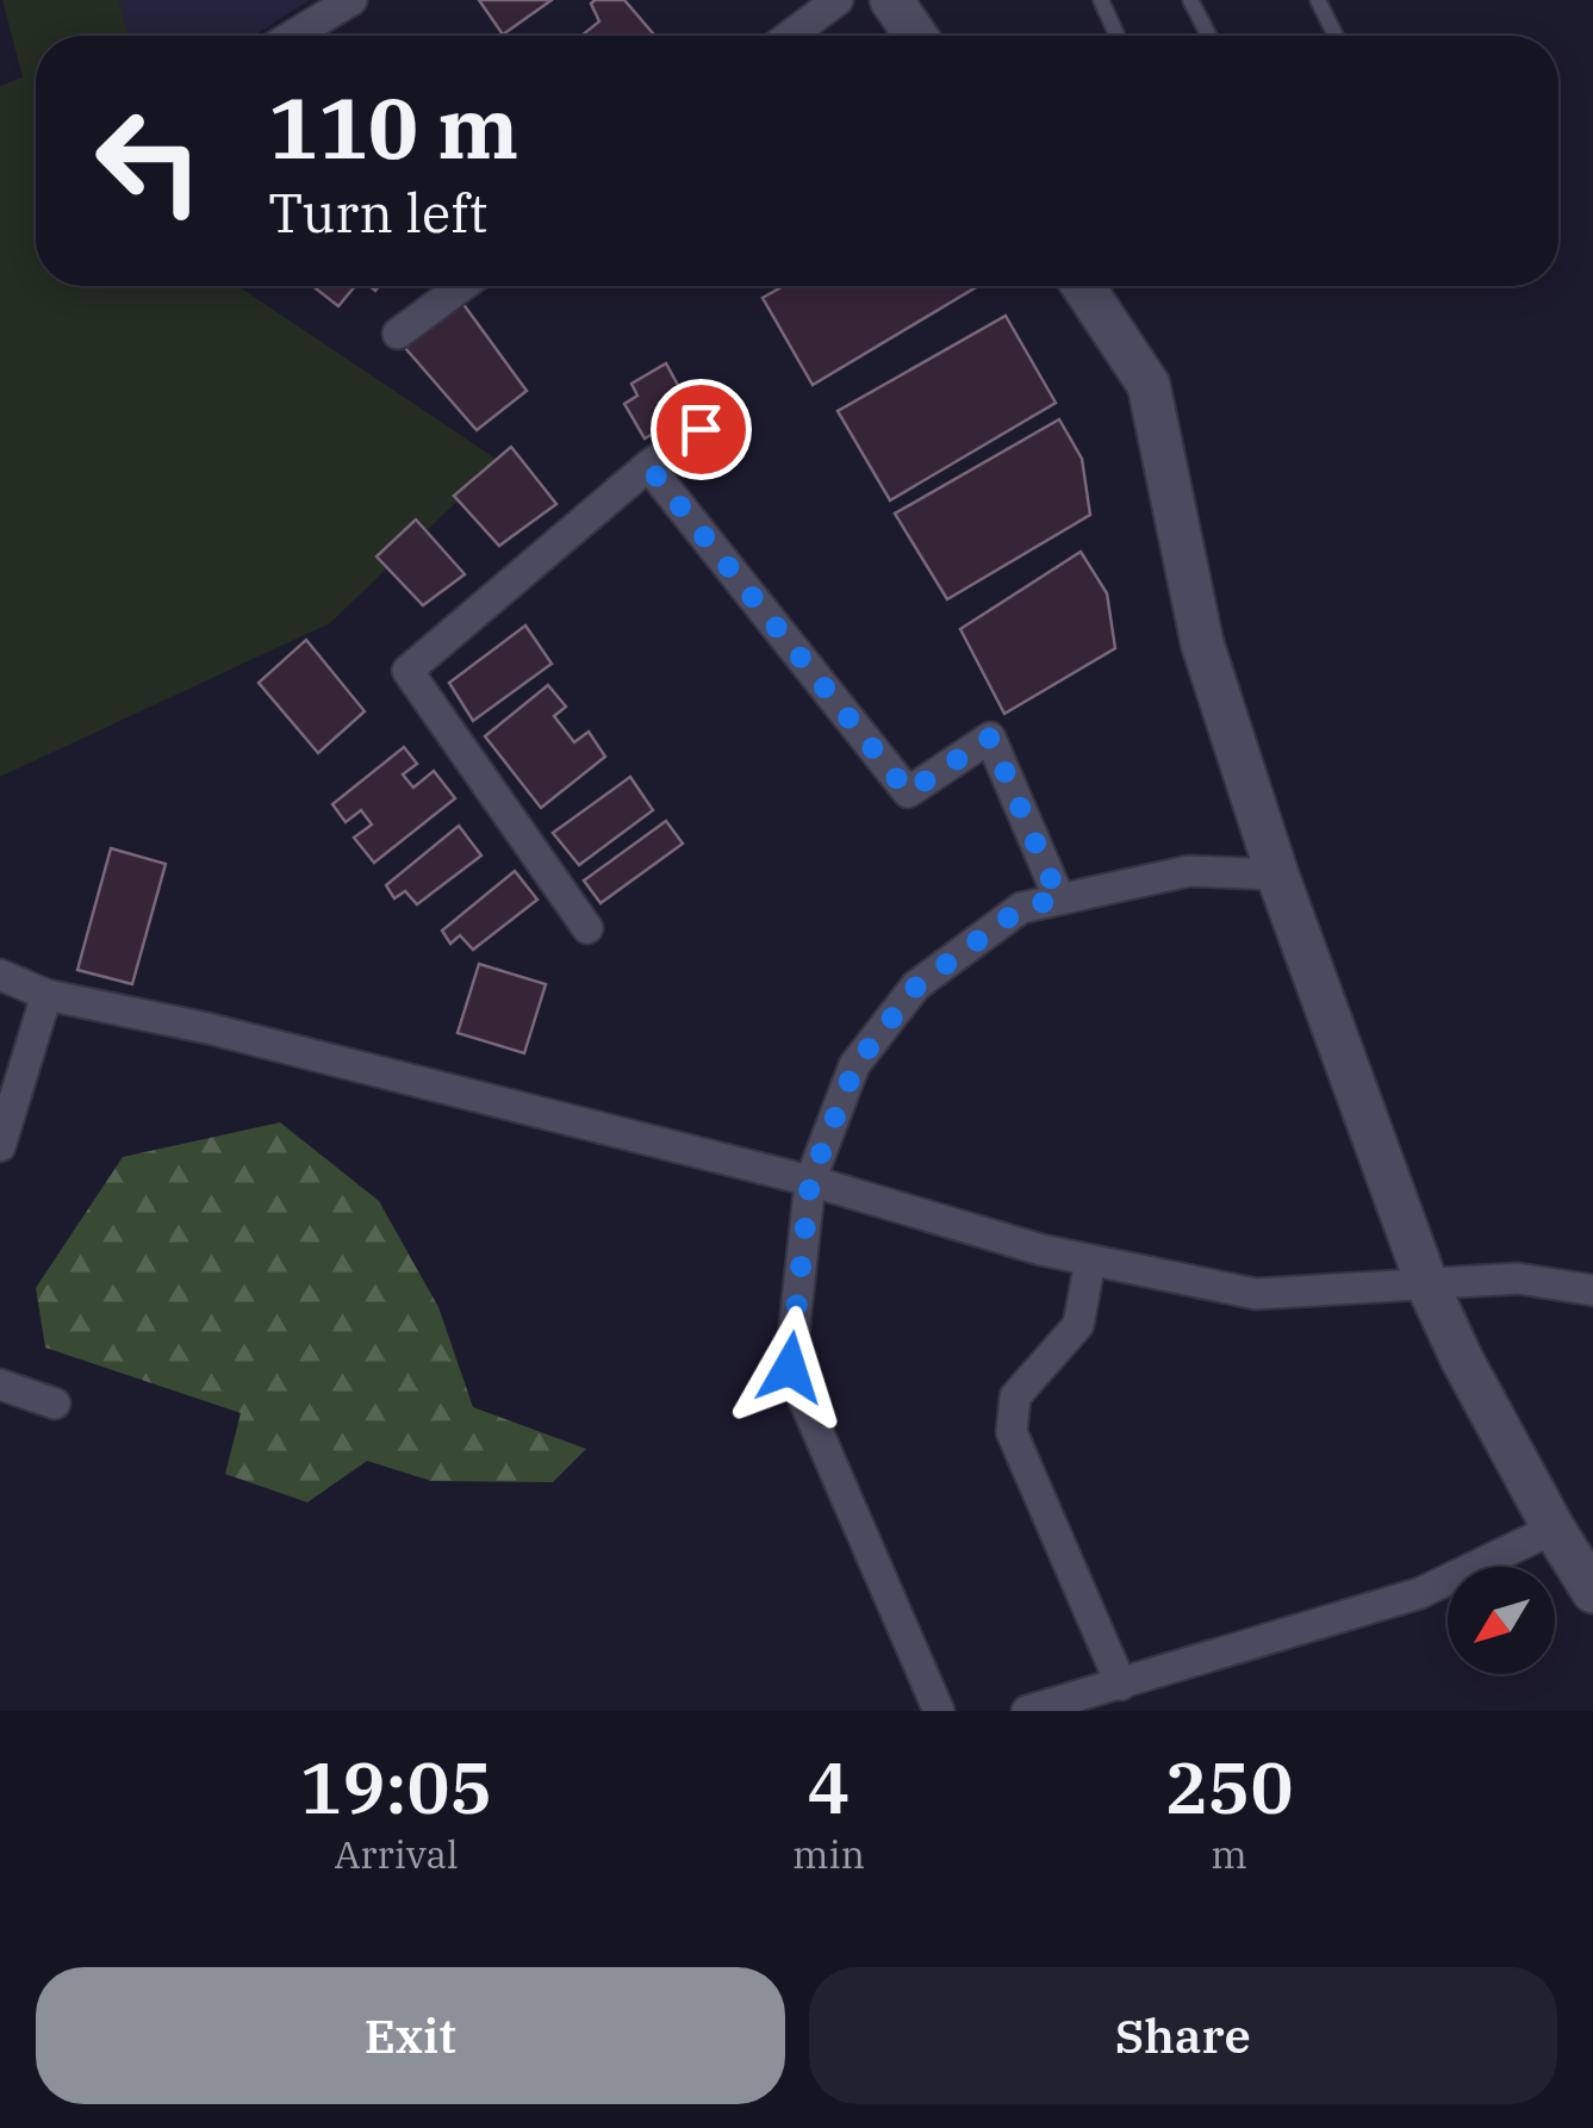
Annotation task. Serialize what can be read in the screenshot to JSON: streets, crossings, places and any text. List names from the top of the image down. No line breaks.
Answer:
{"north":"bottom left","page":{"turn":["110 m","Turn left"],"eta":["19:05","Arrival","4","min","250","m"],"buttons":["Exit","Share"]}}
